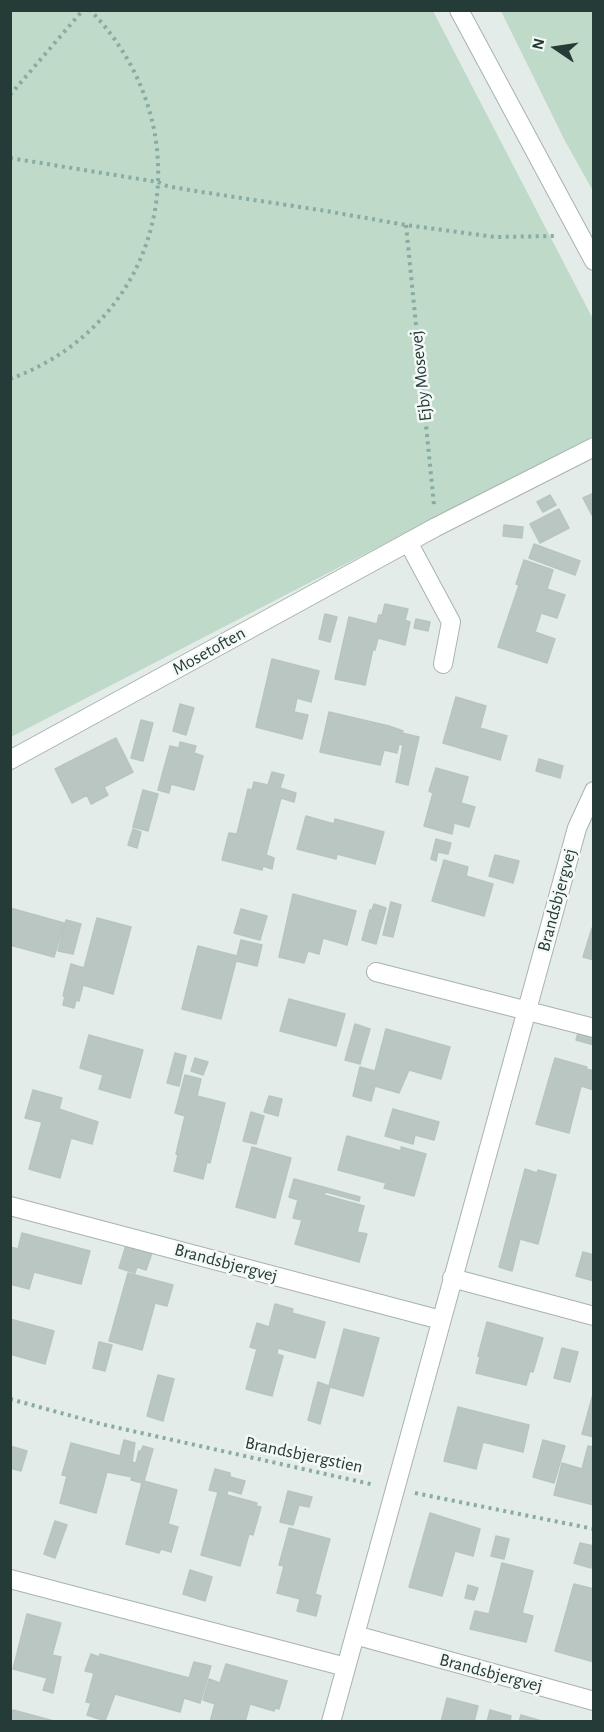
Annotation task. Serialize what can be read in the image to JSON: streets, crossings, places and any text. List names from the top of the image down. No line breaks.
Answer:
{"streets":{"street":["Mosetoften","Brandsbjergvej"],"path":["Ejby Mosevej","Brandsbjergstien"]},"crossings":[["Ejby Mosevej","Mosetoften"],["Brandsbjergvej","Brandsbjergstien"]],"north":"left"}
